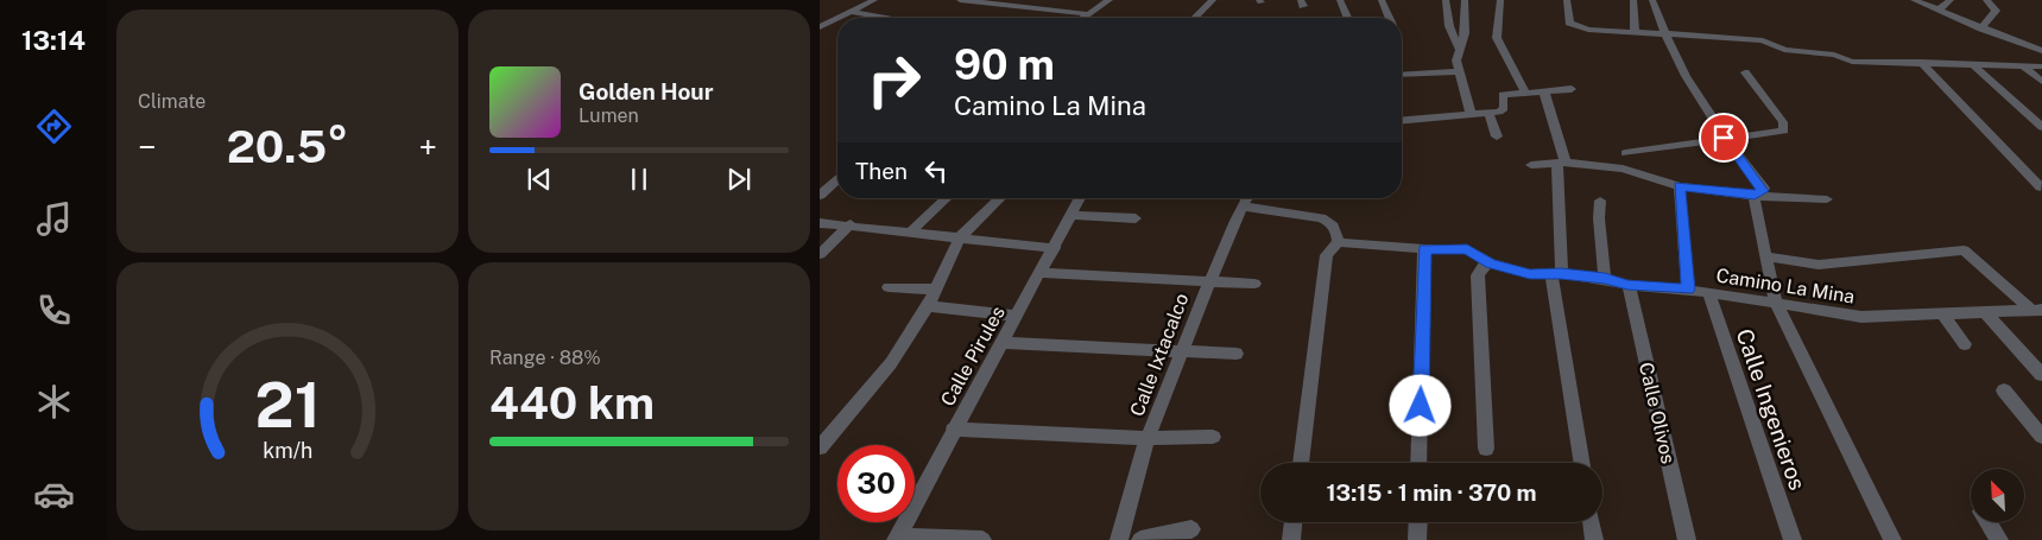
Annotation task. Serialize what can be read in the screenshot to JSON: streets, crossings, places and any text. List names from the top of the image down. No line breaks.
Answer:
{"streets":{"street":["Camino La Mina","Calle Ixtacalco","Calle Pirules","Calle Ingenieros","Calle Olivos"]},"crossings":[["Camino La Mina","Calle Ingenieros"],["Camino La Mina","Calle Olivos"]],"north":"top left","page":{"tabs":"13:14","tile":["Climate",["Range · 88%","440 km"]],"turn":["90 m","Camino La Mina"],"song":["Golden Hour","Lumen"],"heat":["−","20.5°","+"],"then":"Then","limit":"30","trip":"13:15 · 1 min · 370 m","gauge":["21","km/h"]}}
